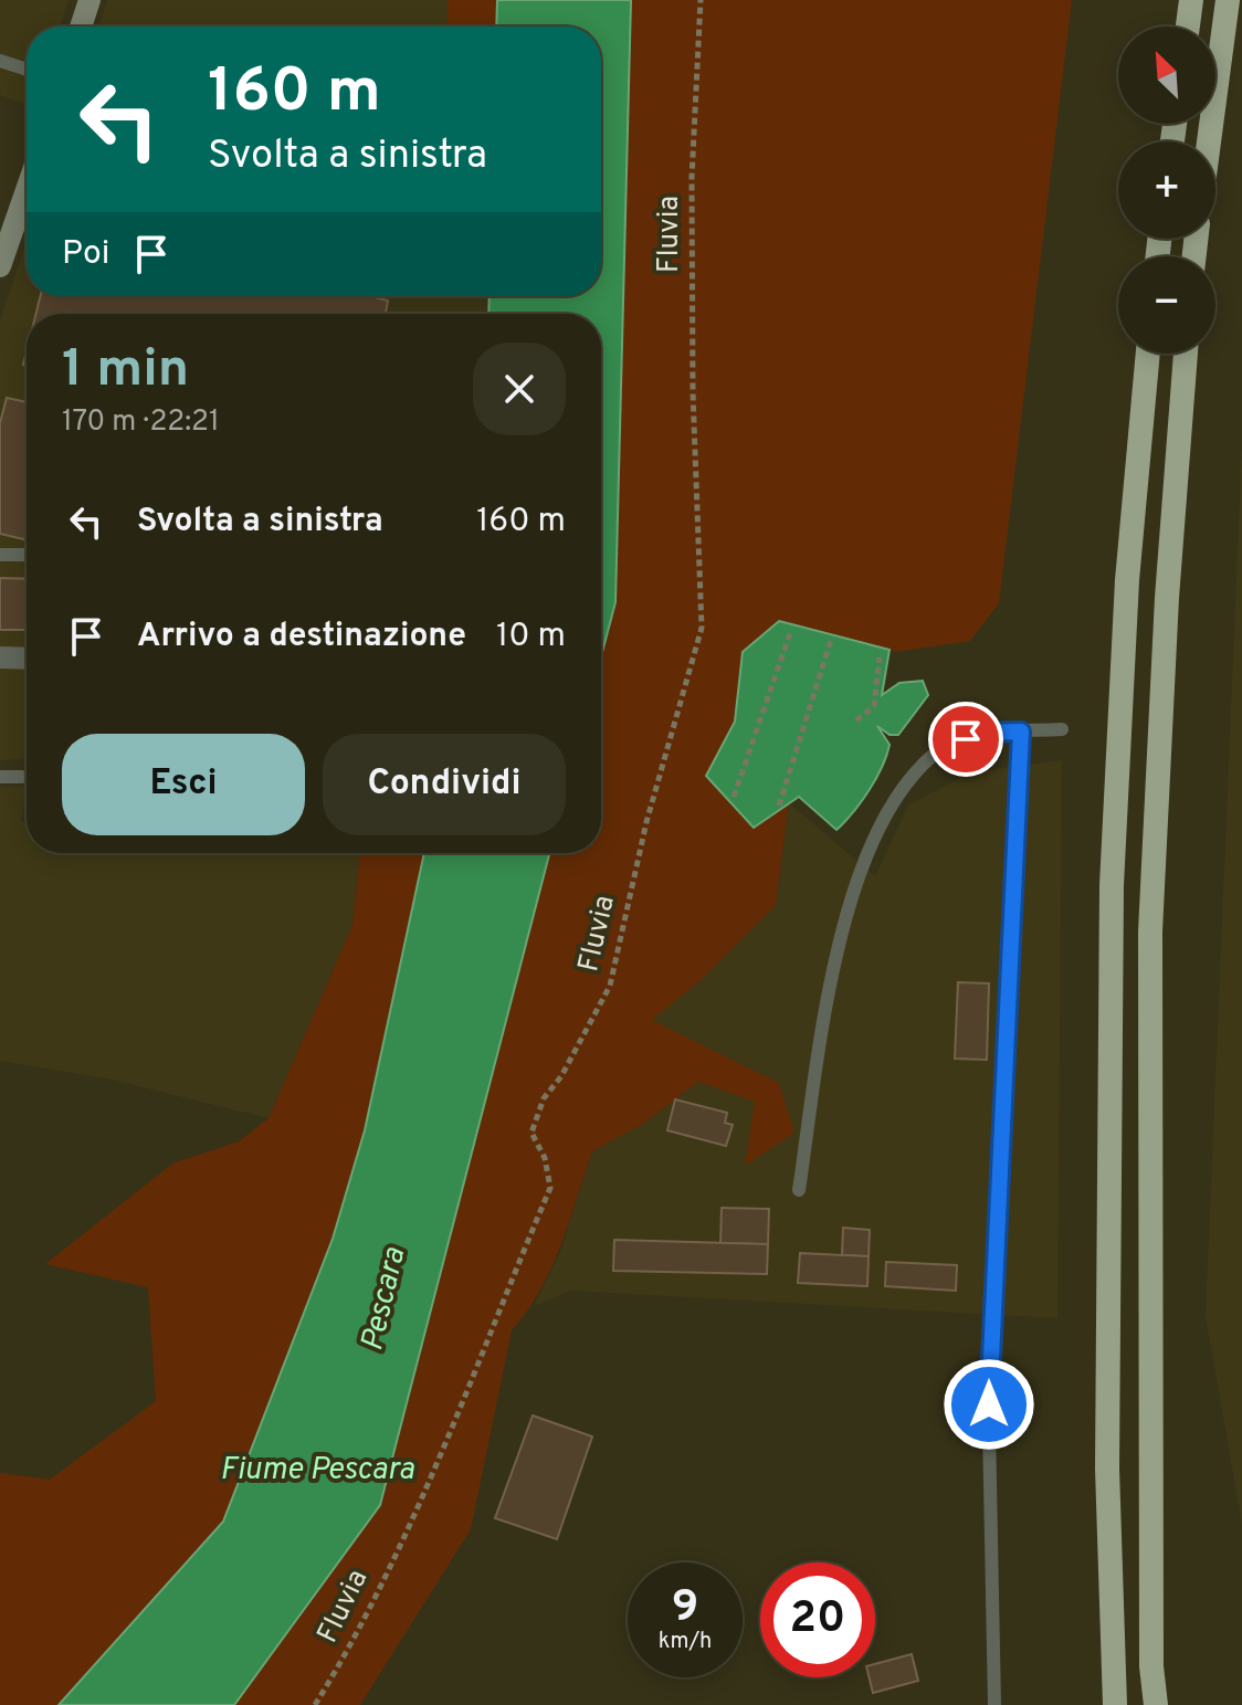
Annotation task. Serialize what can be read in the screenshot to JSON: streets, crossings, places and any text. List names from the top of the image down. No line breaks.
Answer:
{"streets":{"path":["Fluvia"]},"water":["Pescara","Fiume Pescara"],"north":"top left","page":{"map_buttons":["+","−"],"turn":["160 m","Svolta a sinistra"],"then":"Poi","heading":["1 min","170 m · 22:21"],"list":[{"name":"Svolta a sinistra","value":"160 m"},{"name":"Arrivo a destinazione","value":"10 m"}],"buttons":["Esci","Condividi"],"speed":"9 km/h","limit":"20"}}
